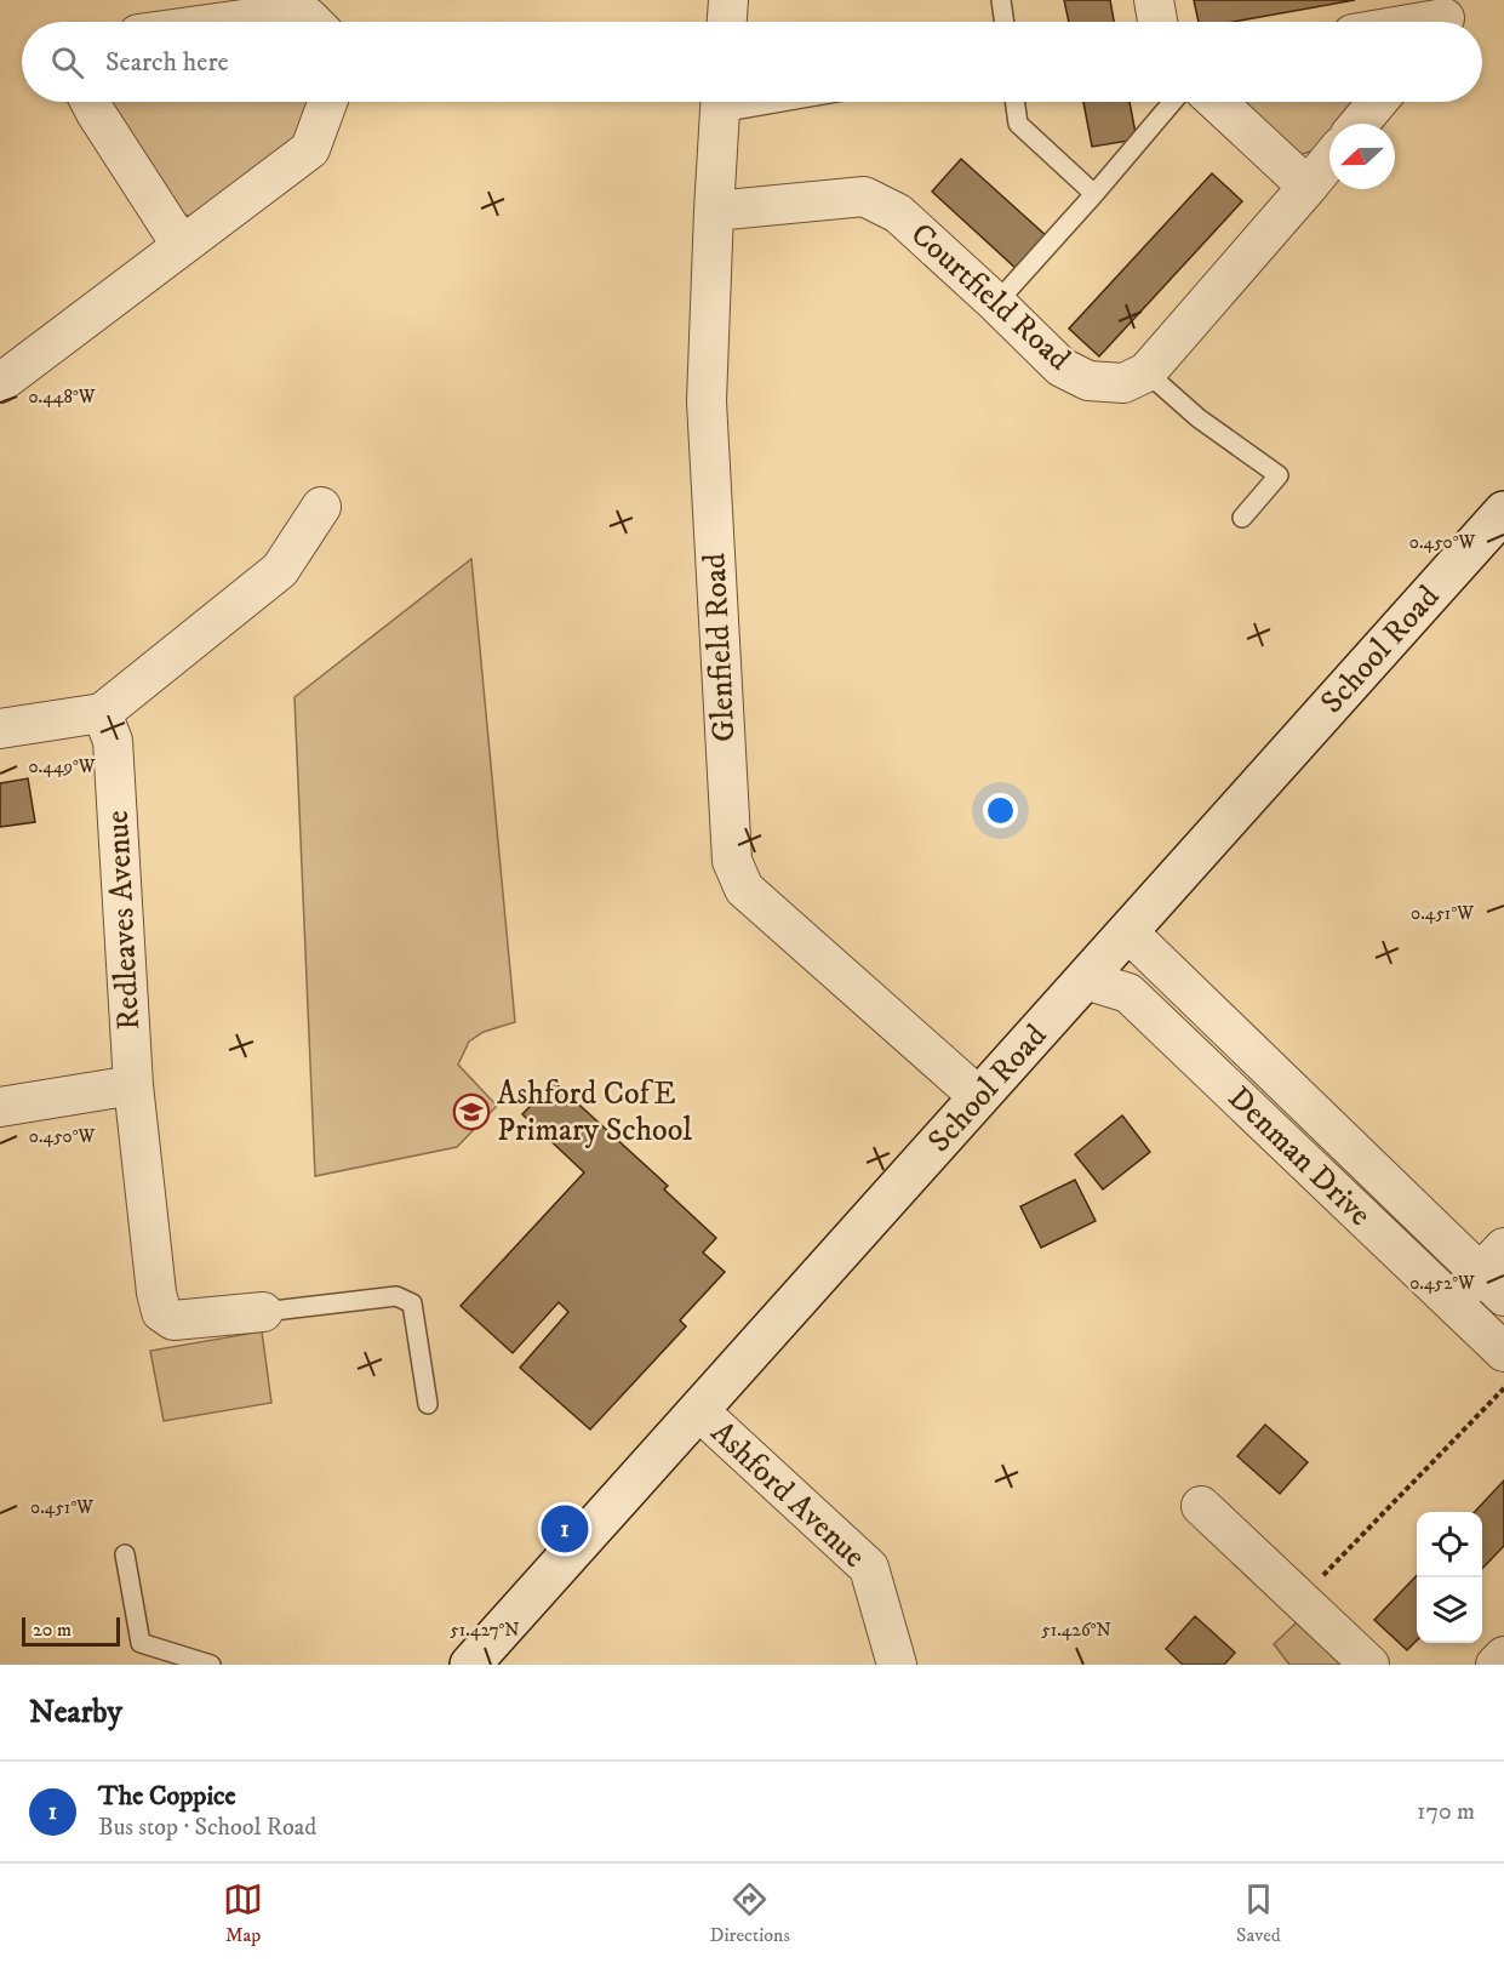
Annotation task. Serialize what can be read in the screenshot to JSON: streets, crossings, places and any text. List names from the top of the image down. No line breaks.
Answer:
{"streets":{"main road":["School Road"],"street":["Courtfield Road","Glenfield Road","Redleaves Avenue","Denman Drive","Ashford Avenue"]},"crossings":[["Courtfield Road","Glenfield Road"],["Glenfield Road","School Road"],["School Road","Denman Drive"],["School Road","Ashford Avenue"]],"places":{"school or university":["Ashford CofE Primary School"]},"scale_bar":"20 m","north":"left","page":{"search":"Search here","pins":"1","scale":"20 m","heading":"Nearby","list":[{"mark":"1","name":"The Coppice","note":"Bus stop · School Road","value":"170 m"}],"nav":["Map","Directions","Saved"]},"coordinates":["0.448°W","0.450°W","0.449°W","0.451°W","0.452°W","51.427°N","51.426°N"]}
